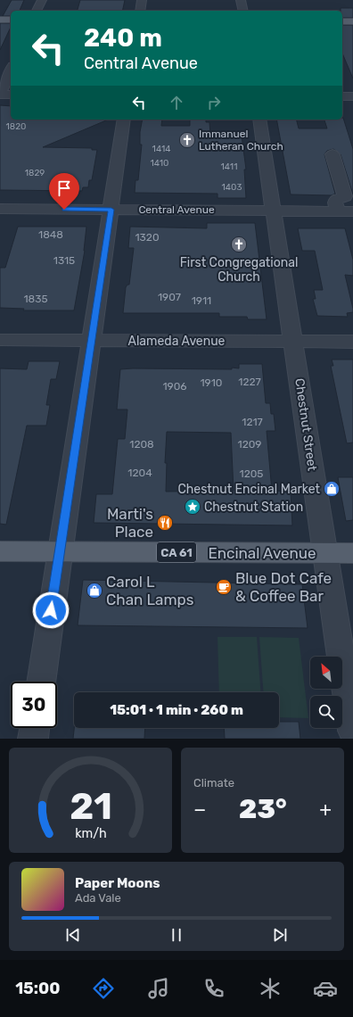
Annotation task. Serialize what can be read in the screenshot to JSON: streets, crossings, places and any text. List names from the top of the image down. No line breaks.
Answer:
{"streets":{"main road":["CA 61","Encinal Avenue"],"street":["Central Avenue","Alameda Avenue","Chestnut Street"]},"crossings":[["Central Avenue","Chestnut Street"],["Alameda Avenue","Chestnut Street"],["Chestnut Street","Encinal Avenue"]],"places":{"church":["Immanuel Lutheran Church","First Congregational Church"],"shop":["Chestnut Encinal Market","Carol L Chan Lamps"],"place":["Chestnut Station"],"restaurant":["Marti's Place"],"cafe":["Blue Dot Cafe & Coffee Bar"]},"house_numbers":["1820","1414","1410","1411","1829","1403","1848","1320","1315","1907","1835","1911","1227","1910","1906","1217","1208","1209","1204","1205"],"north":"top left","page":{"turn":["240 m","Central Avenue"],"limit":"30","trip":"15:01 · 1 min · 260 m","tile":"Climate","heat":["−","23°","+"],"song":["Paper Moons","Ada Vale"],"tabs":"15:00","gauge":["21","km/h"]}}
